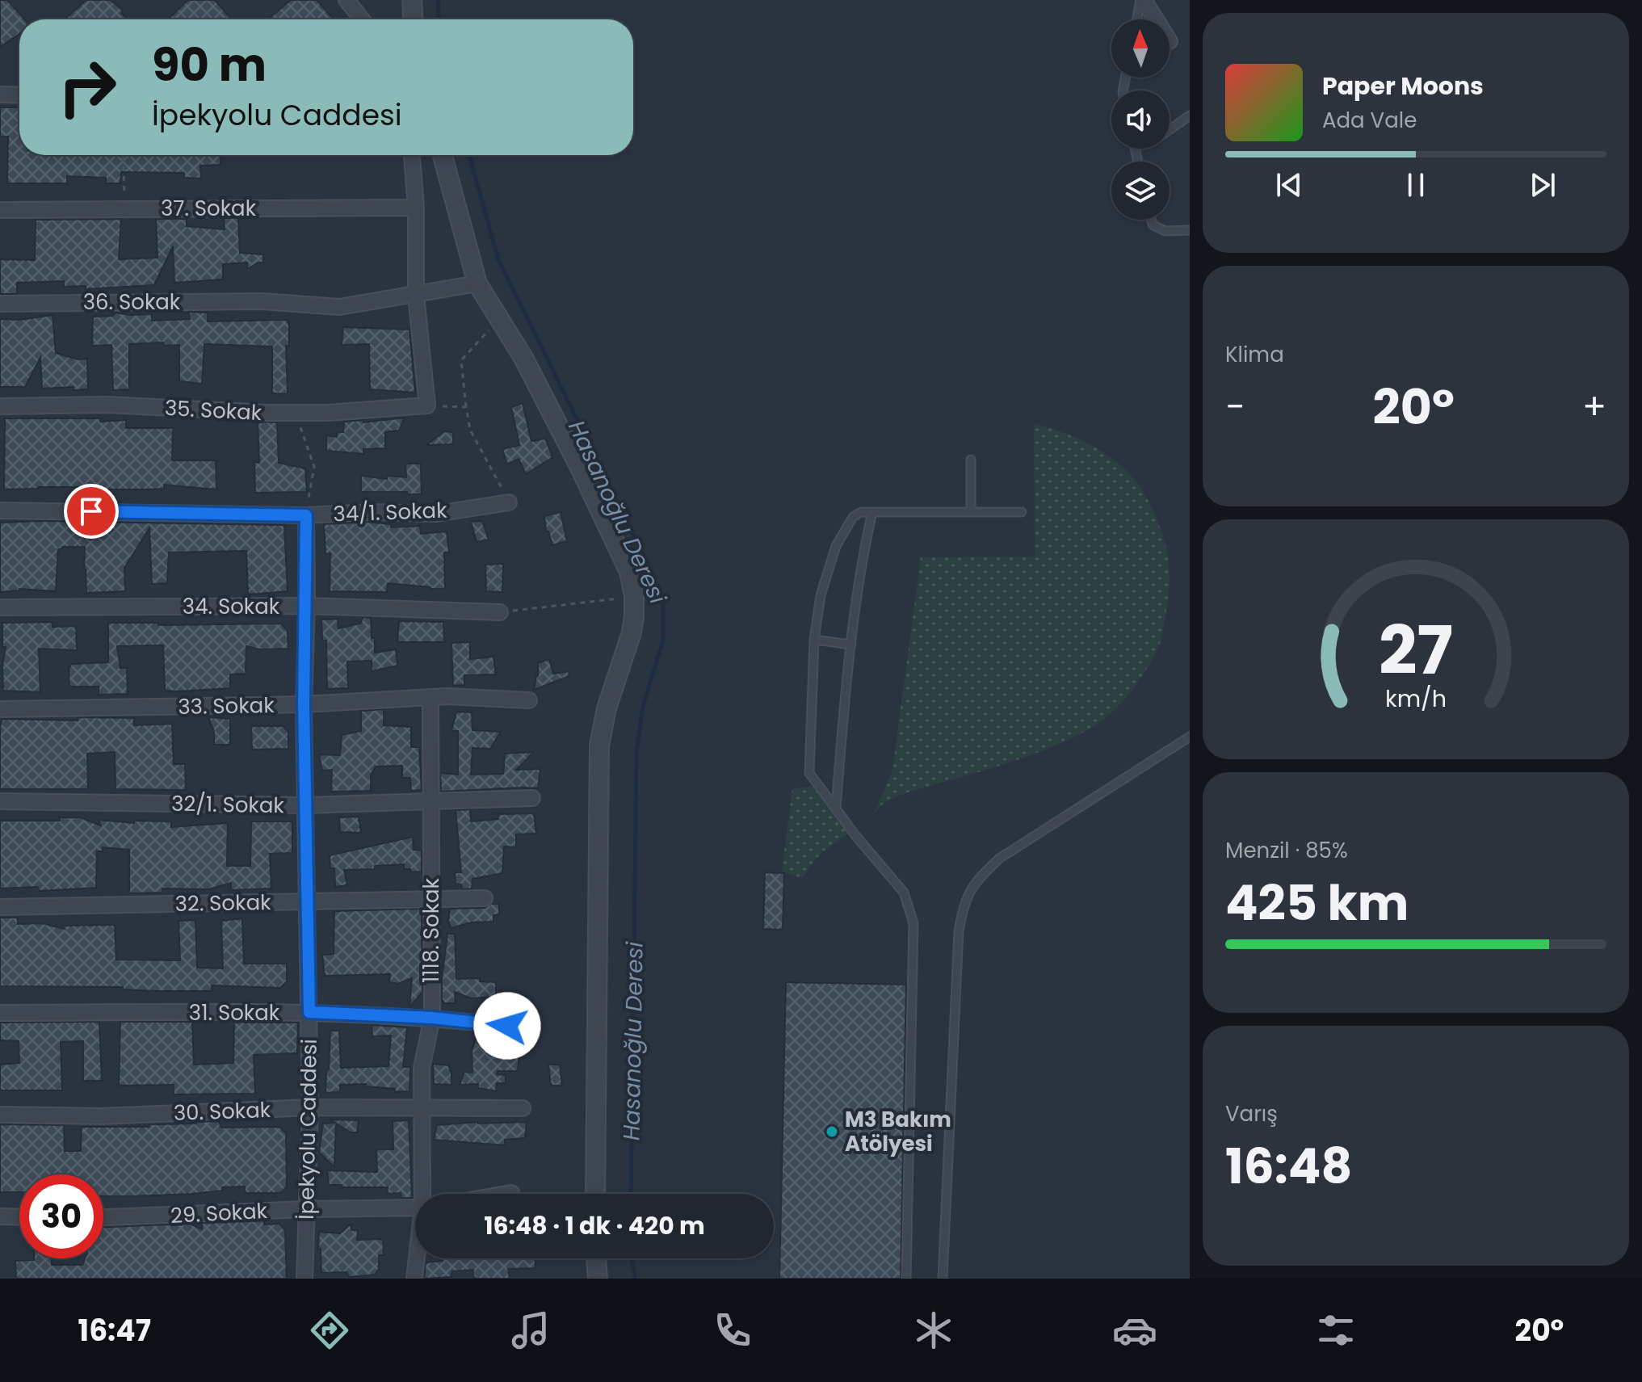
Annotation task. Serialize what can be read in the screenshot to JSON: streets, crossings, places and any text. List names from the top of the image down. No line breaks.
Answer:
{"streets":{"street":["37. Sokak","36. Sokak","35. Sokak","34/1. Sokak","34. Sokak","33. Sokak","32/1. Sokak","32. Sokak","1118. Sokak","31. Sokak","30. Sokak","İpekyolu Caddesi","29. Sokak"]},"crossings":[["34/1. Sokak","İpekyolu Caddesi"],["34. Sokak","İpekyolu Caddesi"],["33. Sokak","1118. Sokak"],["33. Sokak","İpekyolu Caddesi"],["32/1. Sokak","1118. Sokak"],["32/1. Sokak","İpekyolu Caddesi"],["32. Sokak","1118. Sokak"],["32. Sokak","İpekyolu Caddesi"],["1118. Sokak","31. Sokak"],["1118. Sokak","30. Sokak"],["31. Sokak","İpekyolu Caddesi"],["30. Sokak","İpekyolu Caddesi"],["İpekyolu Caddesi","29. Sokak"]],"water":["Hasanoğlu Deresi"],"places":["M3 Bakım Atölyesi"],"north":"top","page":{"turn":["90 m","İpekyolu Caddesi"],"song":["Paper Moons","Ada Vale"],"tile":["Klima",["Menzil · 85%","425 km"],["Varış","16:48"]],"heat":["−","20°","+"],"limit":"30","trip":"16:48 · 1 dk · 420 m","tabs":["16:47","20°"],"gauge":["27","km/h"]}}
